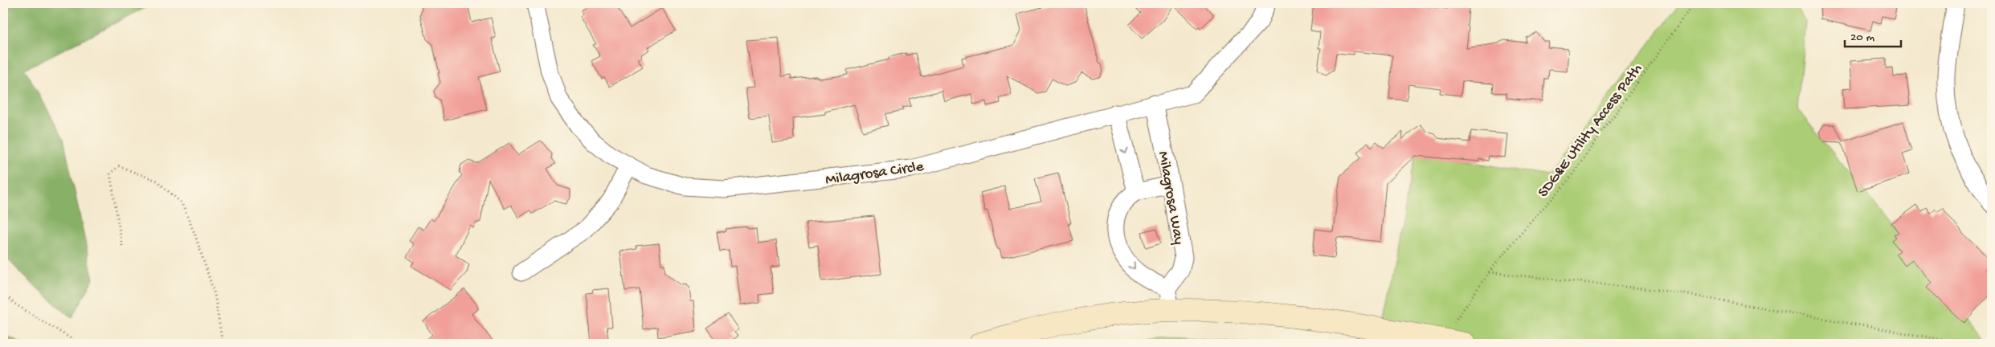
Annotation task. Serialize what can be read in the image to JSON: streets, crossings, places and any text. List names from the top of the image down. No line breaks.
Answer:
{"streets":{"street":["Milagrosa Circle","Milagrosa Way"],"path":["SDG&E Utility Access Path"]},"crossings":[["Milagrosa Circle","Milagrosa Way"]],"scale_bar":"20 m"}
